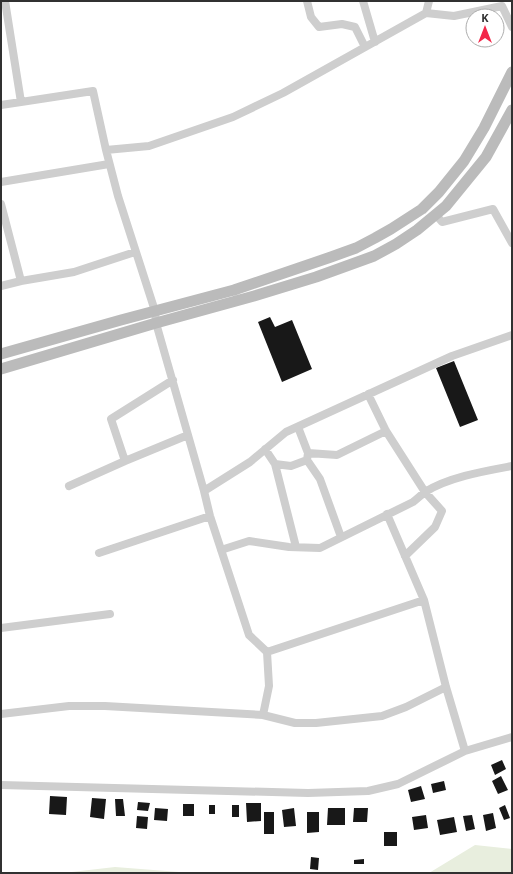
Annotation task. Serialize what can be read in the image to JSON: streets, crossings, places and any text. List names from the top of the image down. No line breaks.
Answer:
{"north":"top"}
